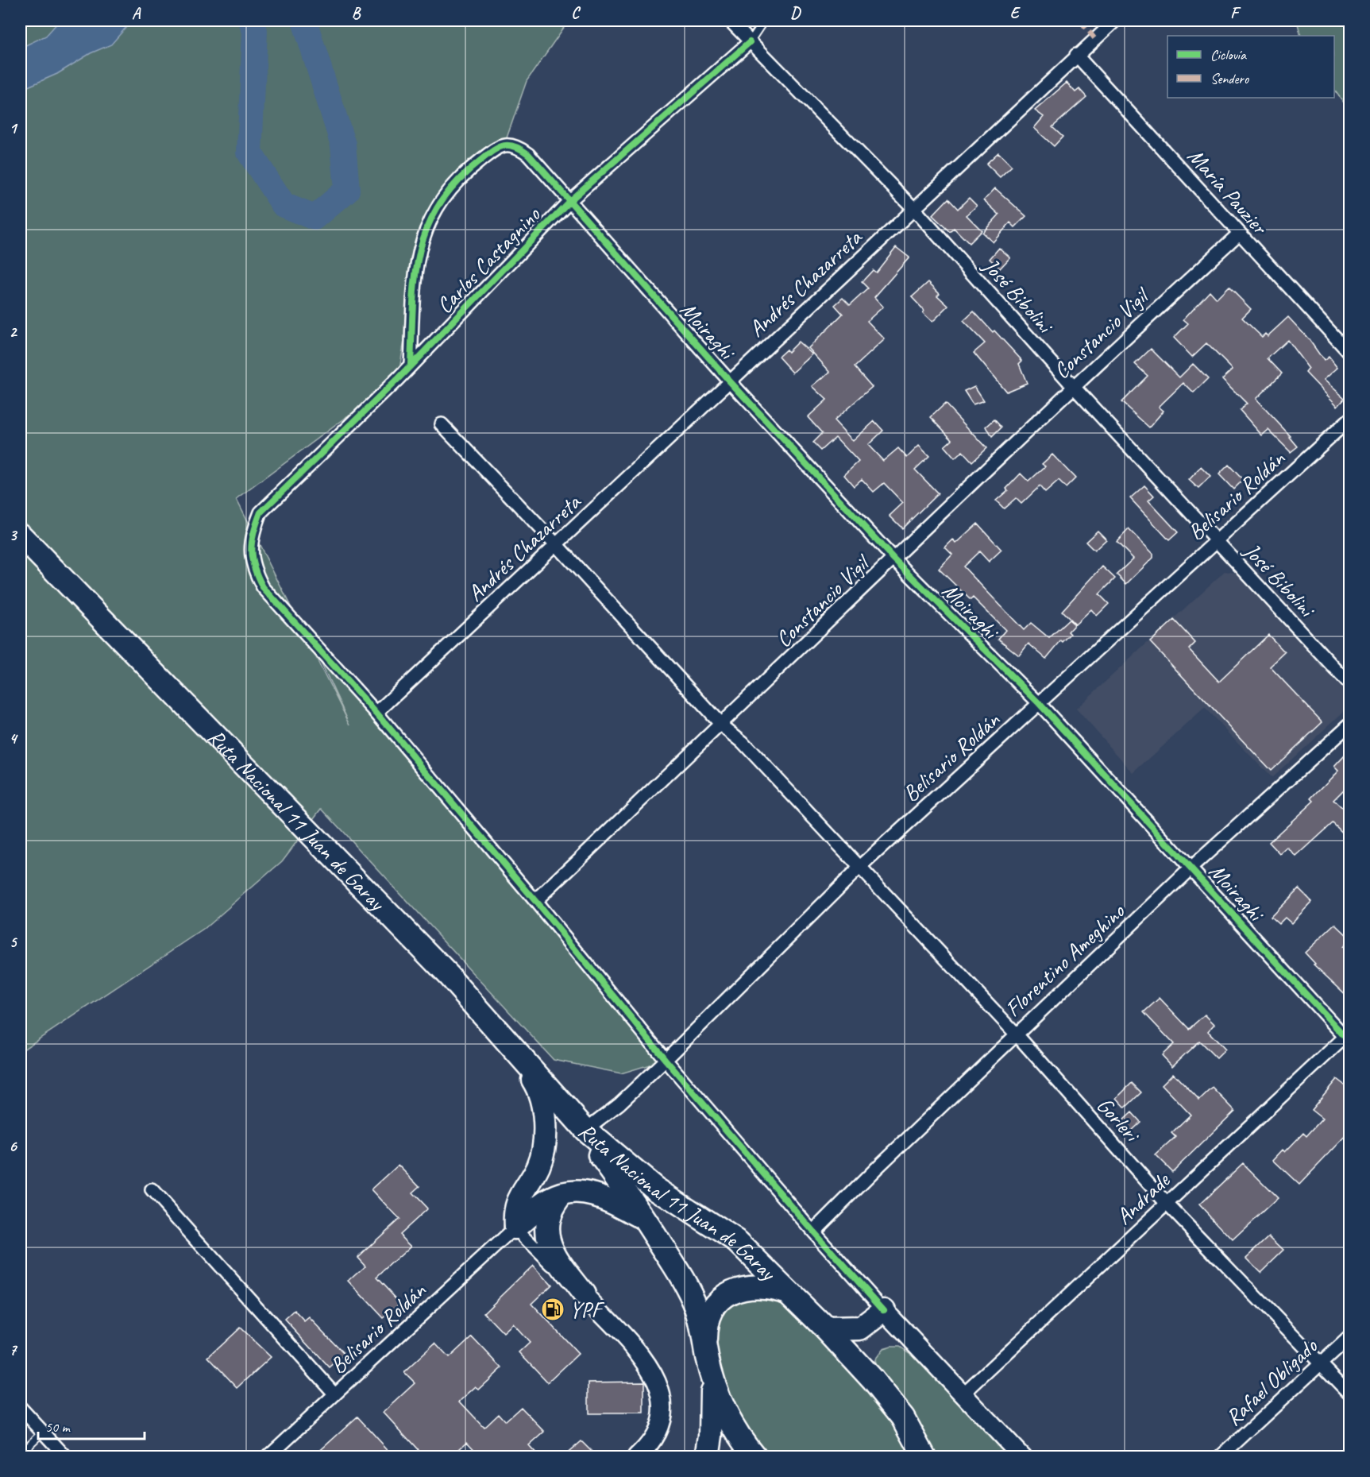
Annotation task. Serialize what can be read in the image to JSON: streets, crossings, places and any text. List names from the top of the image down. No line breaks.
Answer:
{"streets":{"highway":["Ruta Nacional 11 Juan de Garay"],"street":["María Pauzier","Carlos Castagnino","Andrés Chazarreta","José Bibolini","Moiraghi","Constancio Vigil","Belisario Roldán","Florentino Ameghino","Gorleri","Andrade","Rafael Obligado"]},"crossings":[["María Pauzier","Andrés Chazarreta"],["María Pauzier","Constancio Vigil"],["Carlos Castagnino","Andrés Chazarreta"],["Carlos Castagnino","José Bibolini"],["Carlos Castagnino","Moiraghi"],["Andrés Chazarreta","José Bibolini"],["Andrés Chazarreta","Moiraghi"],["Andrés Chazarreta","Gorleri"],["José Bibolini","Constancio Vigil"],["José Bibolini","Belisario Roldán"],["Moiraghi","Constancio Vigil"],["Moiraghi","Belisario Roldán"],["Moiraghi","Florentino Ameghino"],["Moiraghi","Andrade"],["Constancio Vigil","Gorleri"],["Belisario Roldán","Ruta Nacional 11 Juan de Garay"],["Belisario Roldán","Gorleri"],["Florentino Ameghino","Gorleri"],["Gorleri","Andrade"],["Gorleri","Rafael Obligado"]],"places":{"fuel station":["YPF"]},"legend":["Ciclovía","Sendero"],"scale_bar":"50 m","grid":{"columns":["A","B","C","D","E","F"],"rows":["1","2","3","4","5","6","7"]}}
